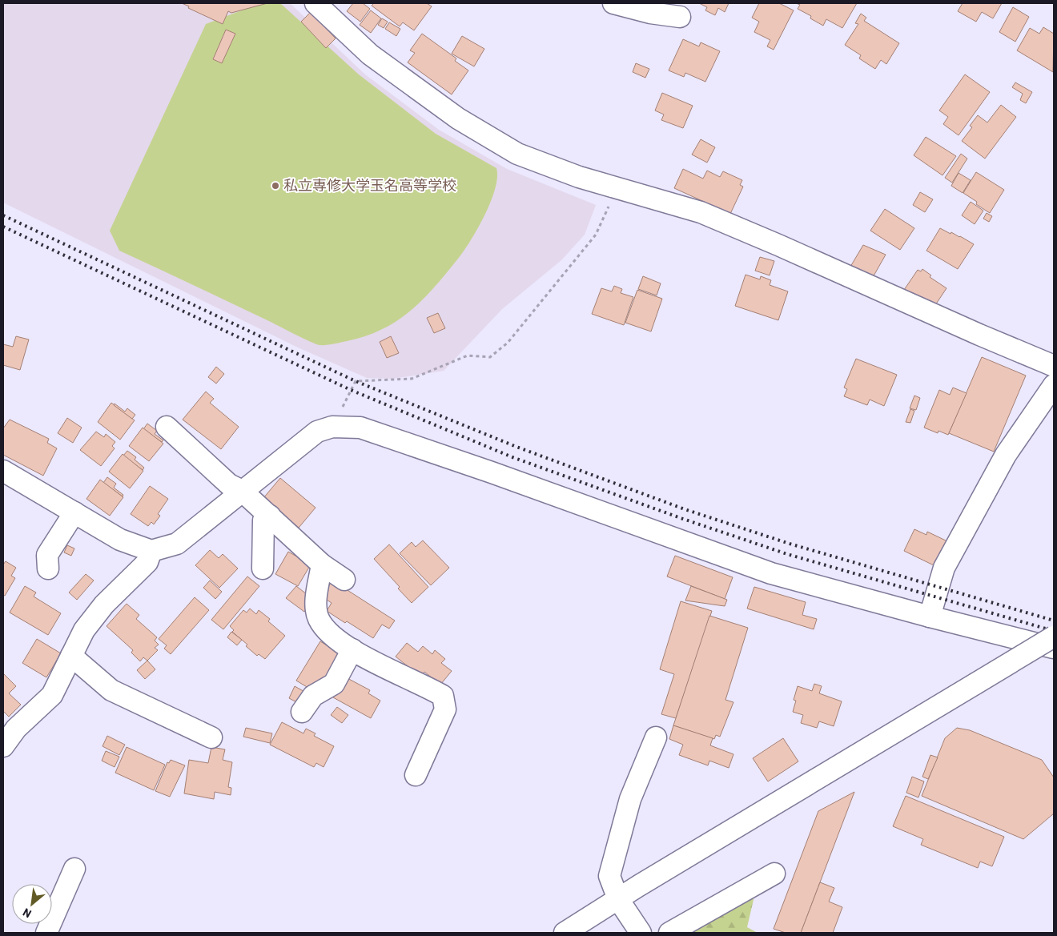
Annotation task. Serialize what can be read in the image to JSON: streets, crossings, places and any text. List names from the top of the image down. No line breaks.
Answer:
{"places":["私立専修大学玉名高等学校"],"north":"bottom left"}
